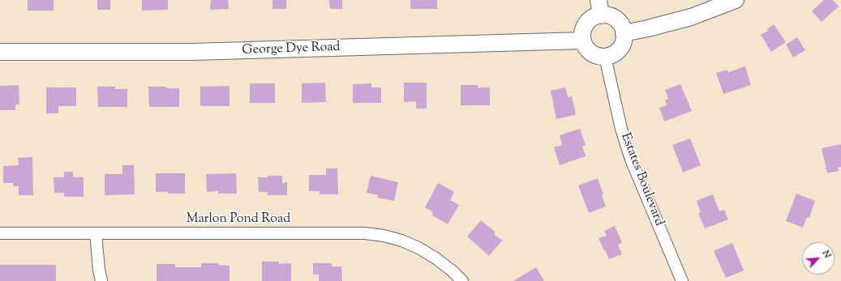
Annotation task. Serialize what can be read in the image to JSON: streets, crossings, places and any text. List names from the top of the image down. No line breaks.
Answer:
{"streets":{"street":["George Dye Road","Estates Boulevard","Marlon Pond Road"]},"crossings":[["George Dye Road","Estates Boulevard"]],"north":"top right"}
